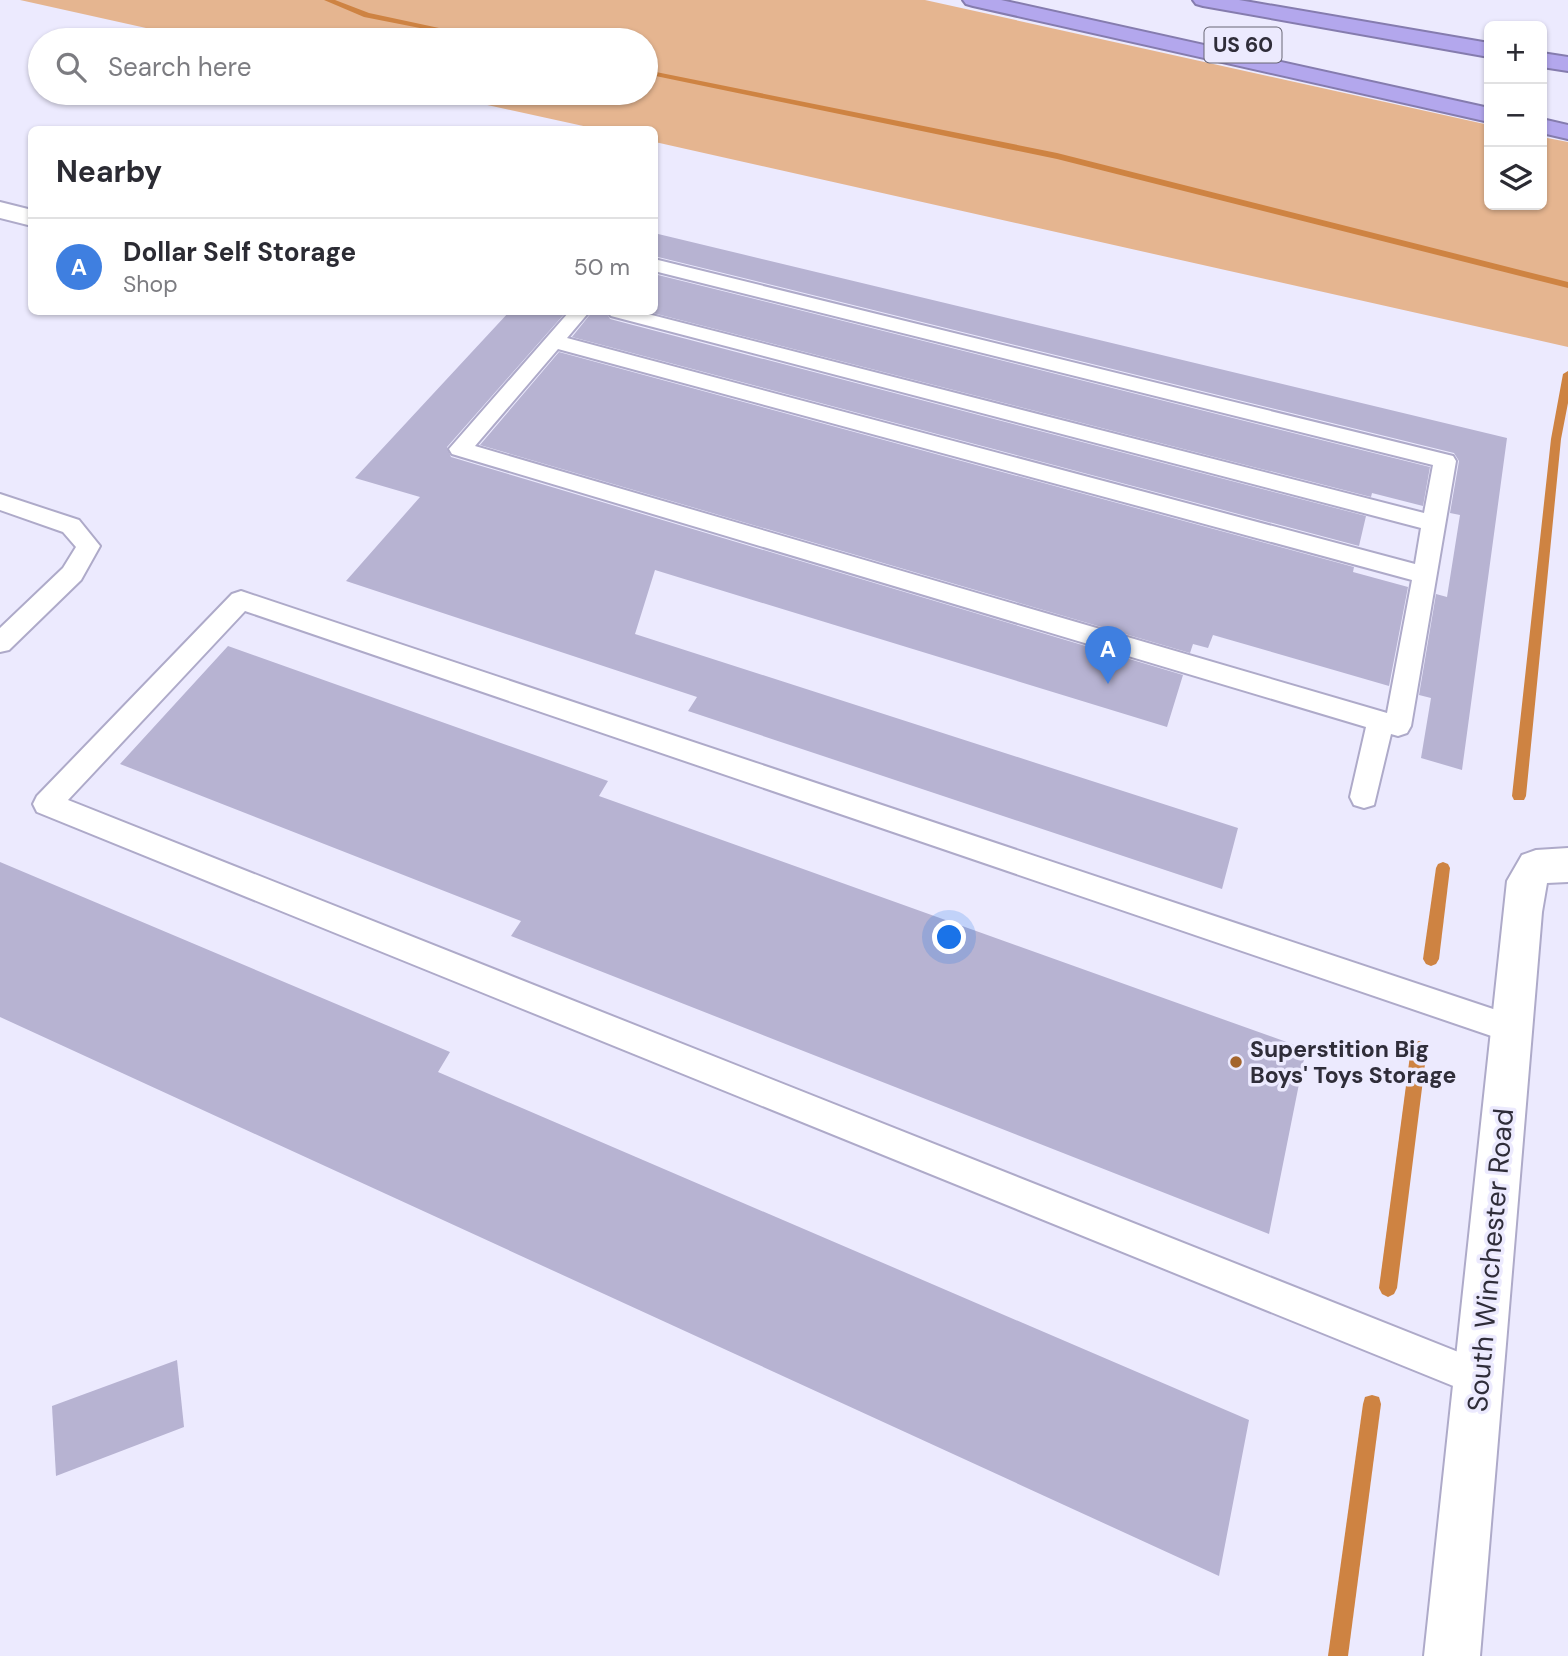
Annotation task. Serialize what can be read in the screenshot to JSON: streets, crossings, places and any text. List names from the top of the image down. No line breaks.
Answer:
{"streets":{"highway":["US 60"],"street":["South Winchester Road"]},"places":["Superstition Big Boys' Toys Storage"],"page":{"map_buttons":["+","−"],"search":"Search here","heading":"Nearby","list":[{"mark":"A","name":"Dollar Self Storage","note":"Shop","value":"50 m"}],"pins":"A"}}
